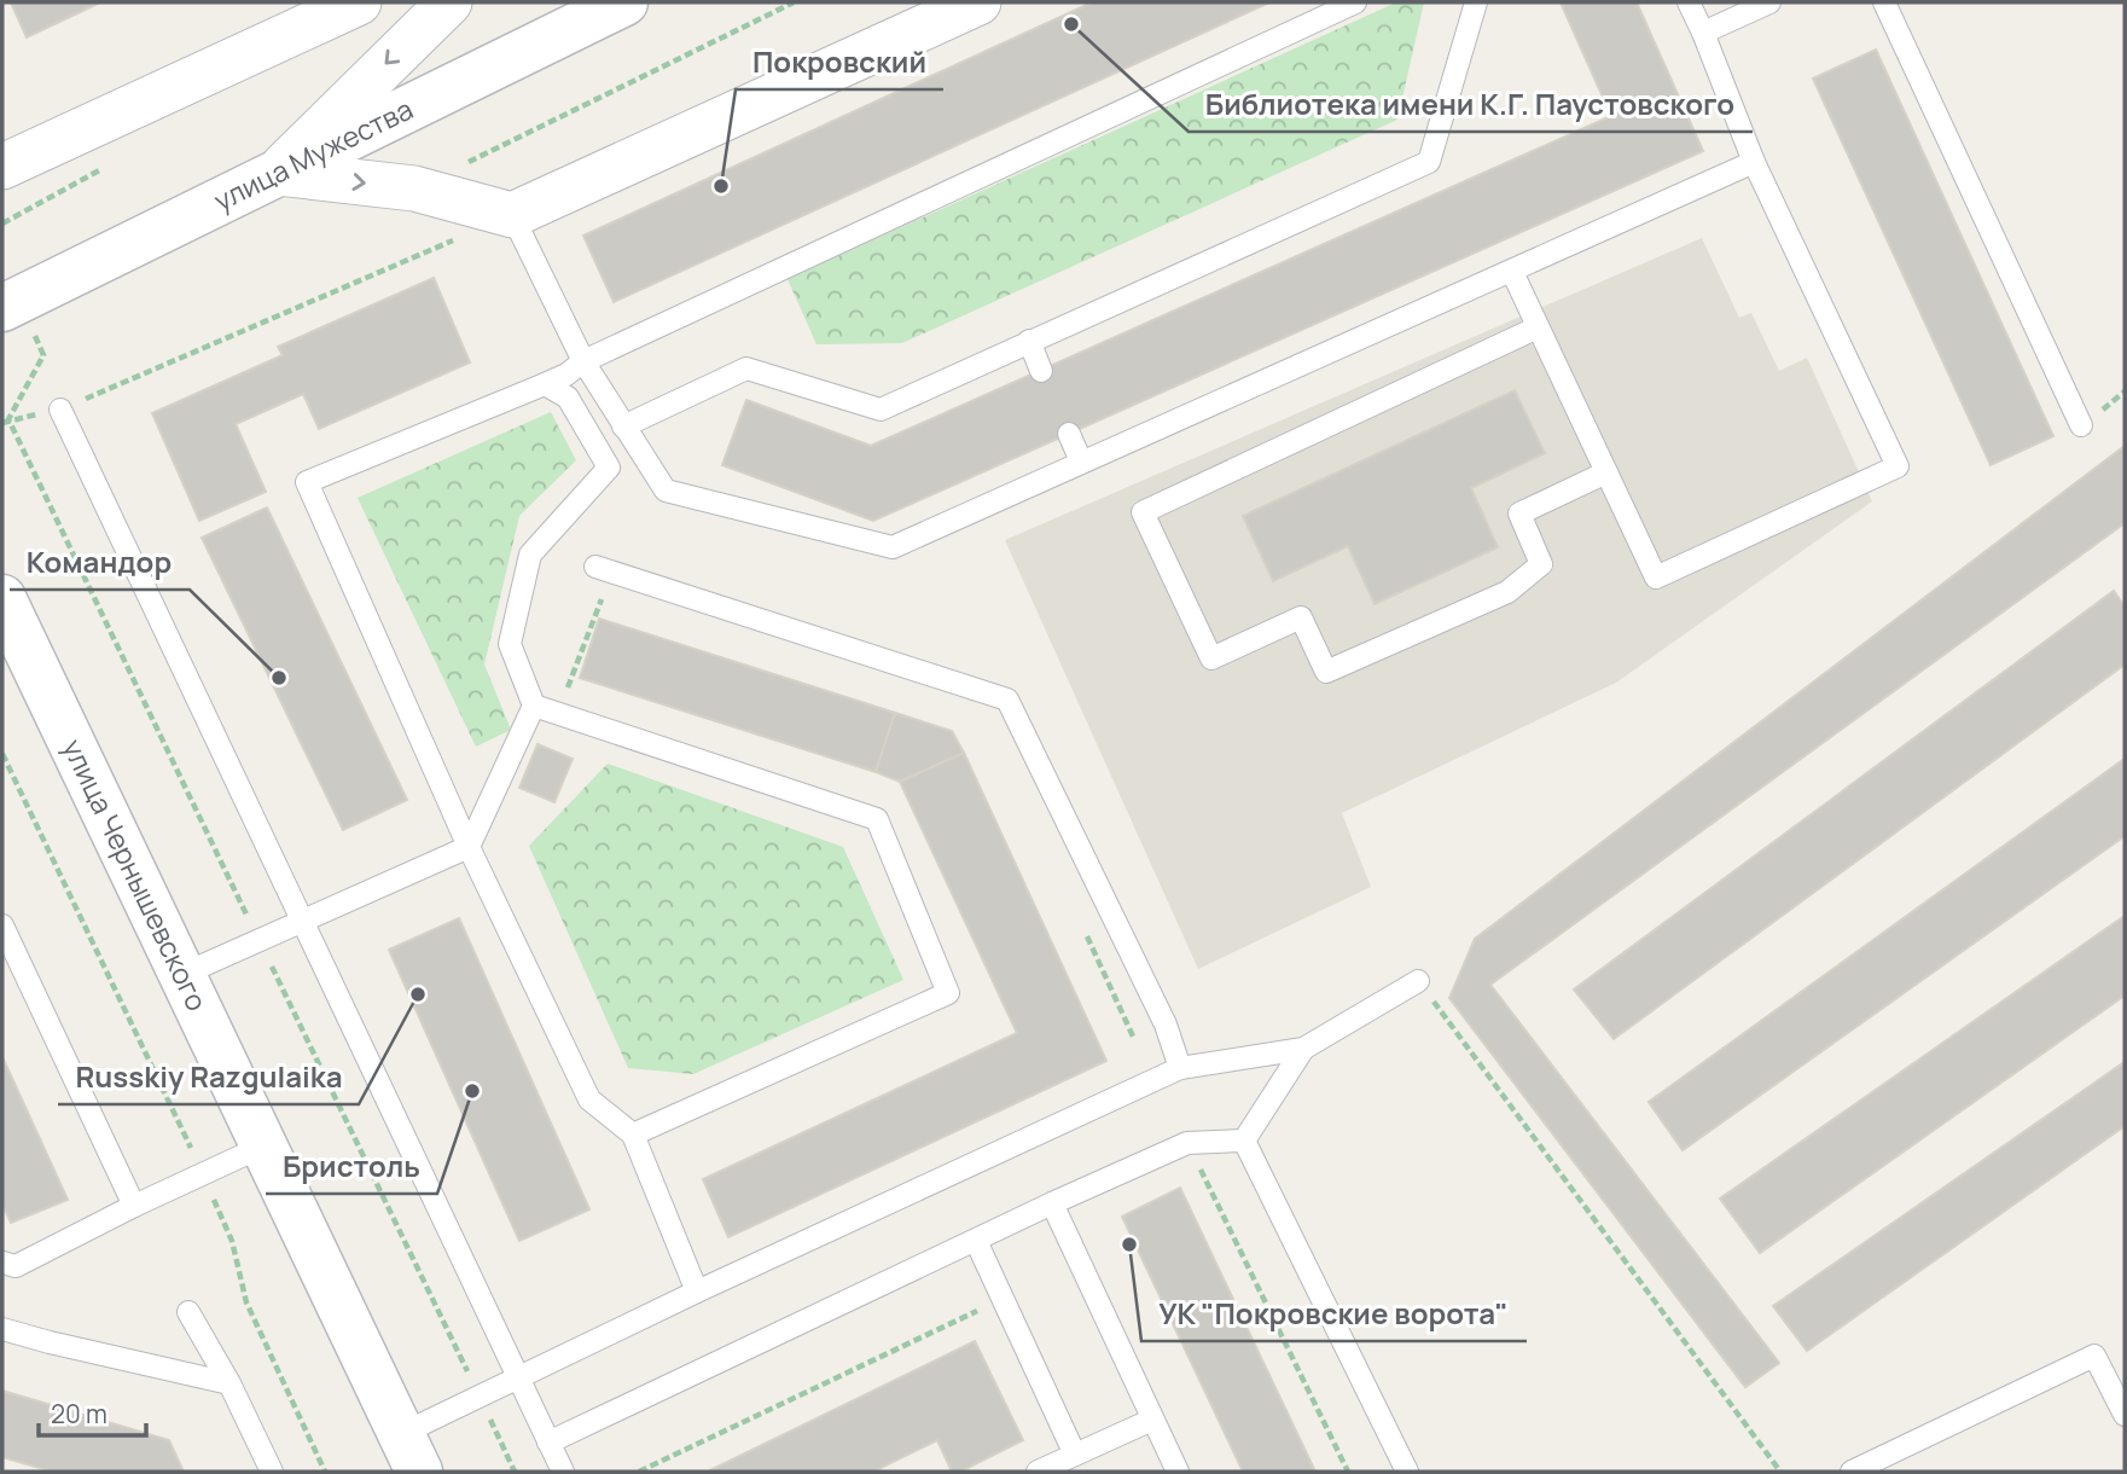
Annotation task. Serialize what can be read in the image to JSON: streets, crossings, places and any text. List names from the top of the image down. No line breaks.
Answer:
{"streets":{"main road":["улица Мужества","улица Чернышевского"]},"places":["Библиотека имени К.Г. Паустовского","Покровский","Командор","Russkiy Razgulaika","Бристоль","УК \"Покровские ворота\""],"scale_bar":"20 m"}
